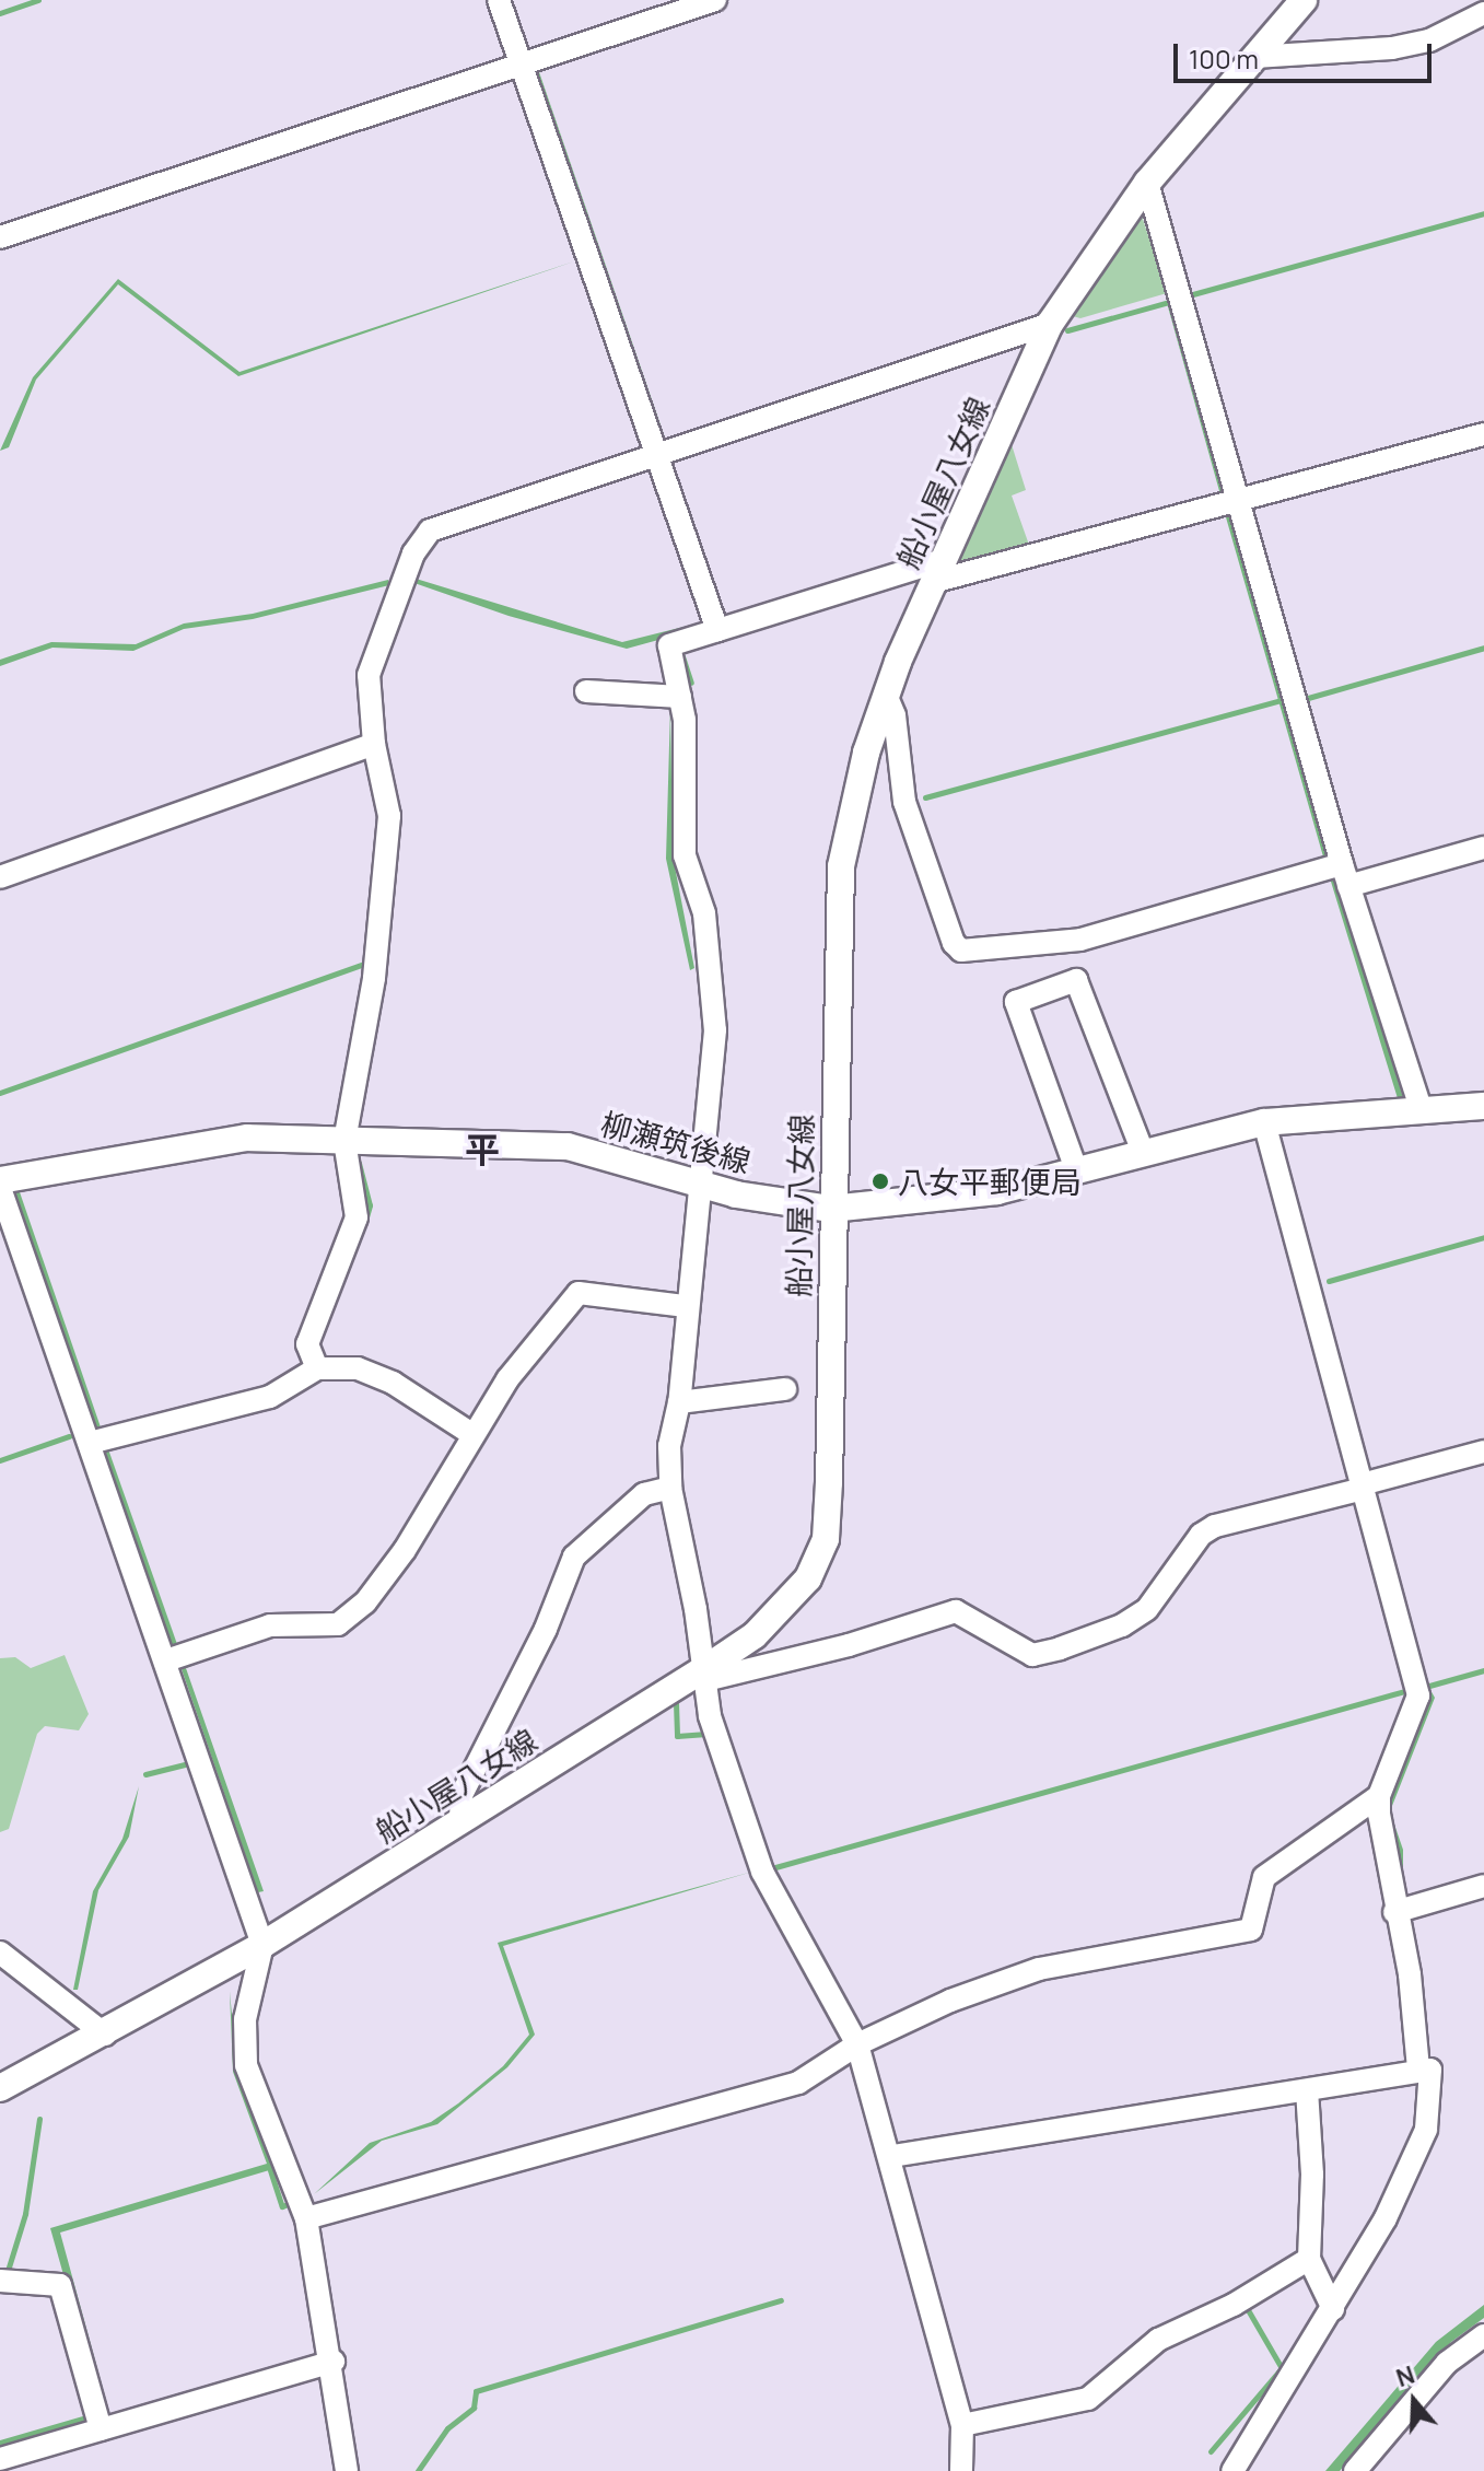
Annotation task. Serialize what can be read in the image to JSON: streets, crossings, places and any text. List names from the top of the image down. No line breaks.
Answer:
{"streets":{"main road":["船小屋八女線","柳瀬筑後線"]},"crossings":[["船小屋八女線","柳瀬筑後線"]],"districts":["平"],"places":["八女平郵便局"],"scale_bar":"100 m","north":"top"}
